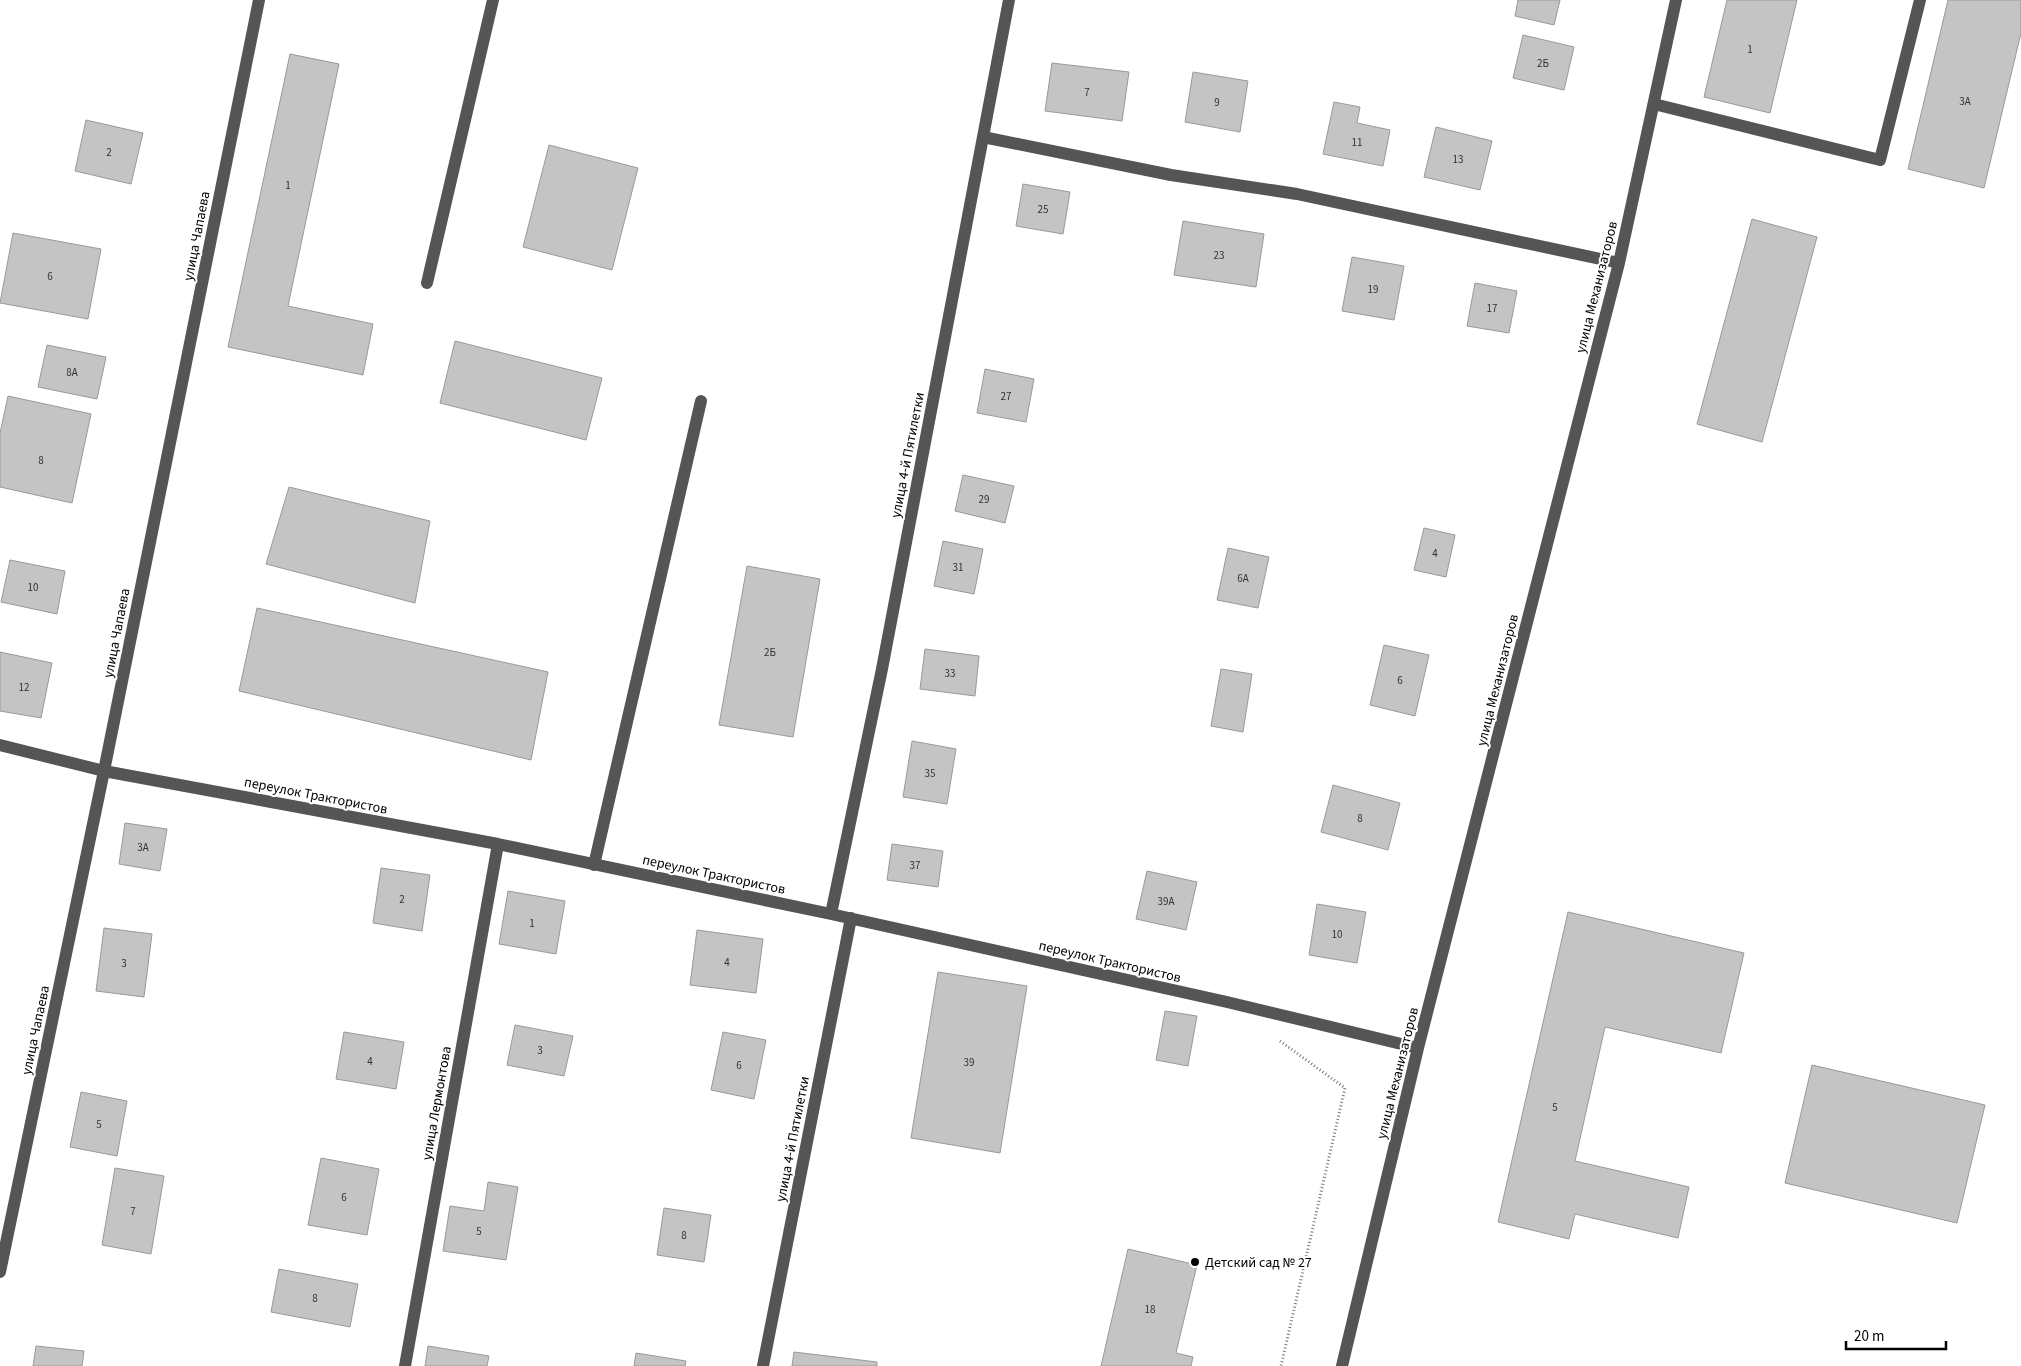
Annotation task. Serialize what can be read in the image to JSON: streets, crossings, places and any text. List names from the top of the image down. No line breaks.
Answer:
{"streets":{"street":["улица Чапаева","улица Механизаторов","улица 4-й Пятилетки","переулок Трактористов","улица Лермонтова"]},"crossings":[["улица Чапаева","переулок Трактористов"],["улица Механизаторов","переулок Трактористов"],["улица 4-й Пятилетки","переулок Трактористов"],["переулок Трактористов","улица Лермонтова"]],"places":["Детский сад № 27"],"house_numbers":["1","2Б","7","3А","9","11","2","13","1","25","23","6","19","17","8А","27","8","29","4","31","6А","10","2Б","33","6","12","35","8","3А","37","2","39А","1","10","4","3","3","4","39","6","5","5","6","7","5","8","8","18"],"scale_bar":"20 m"}
